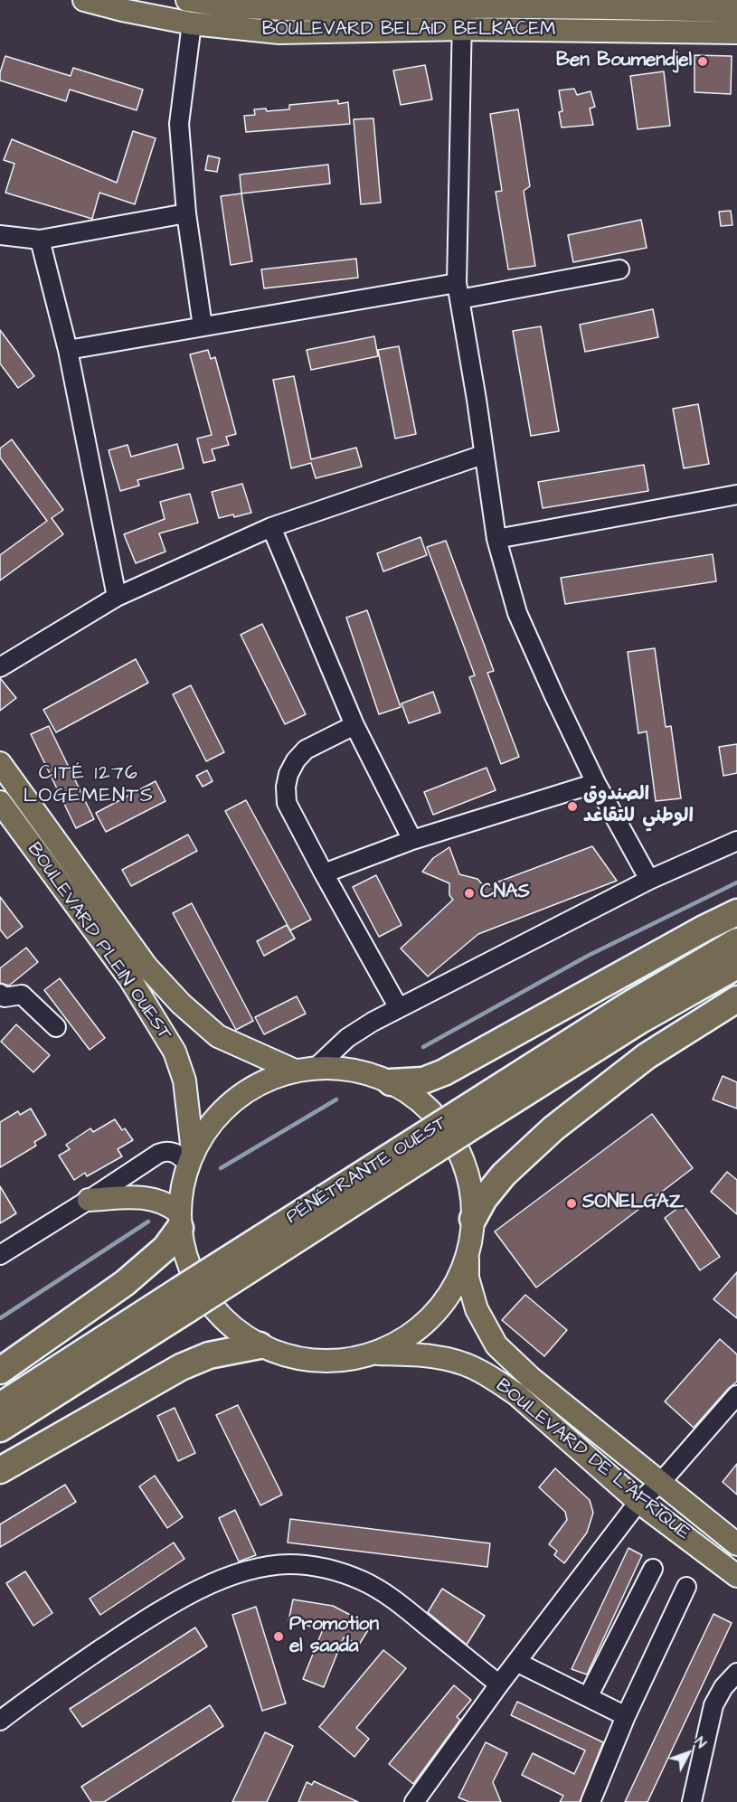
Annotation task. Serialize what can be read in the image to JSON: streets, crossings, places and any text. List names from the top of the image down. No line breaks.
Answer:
{"streets":{"highway":["PÉNÉTRANTE OUEST"],"main road":["BOULEVARD BELAID BELKACEM","BOULEVARD PLEIN OUEST","BOULEVARD DE L'AFRIQUE"]},"districts":["CITÉ 1276 LOGEMENTS"],"places":["Ben Boumendjel","الصندوق الوطني للتقاعد","CNAS","SONELGAZ","Promotion el saada"],"north":"top right"}
